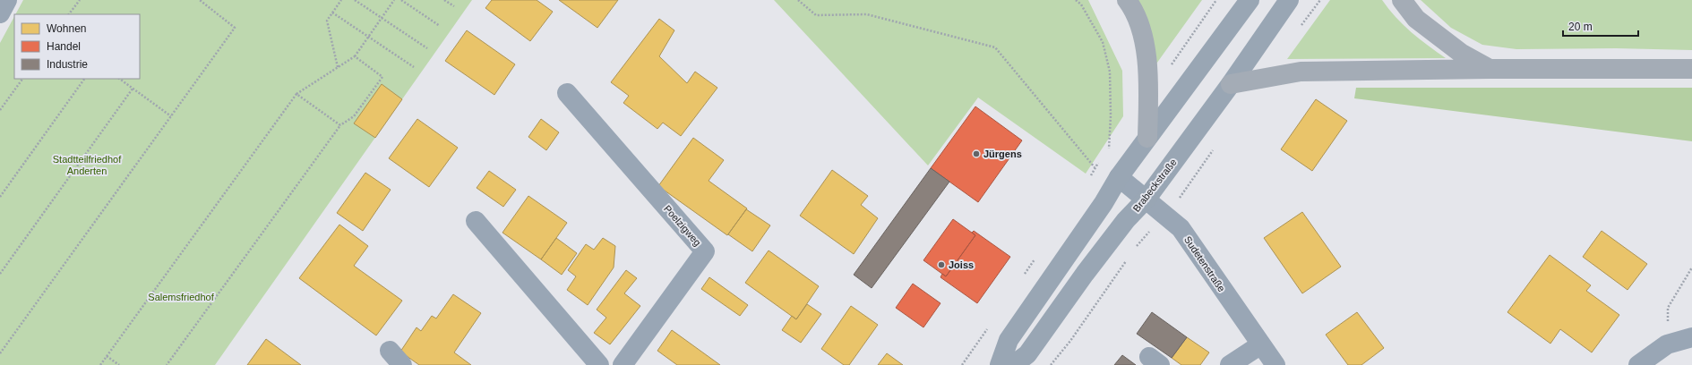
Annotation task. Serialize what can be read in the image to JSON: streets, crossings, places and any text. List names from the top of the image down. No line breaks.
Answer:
{"streets":{"main road":["Brabeckstraße"],"street":["Poelzigweg","Sudetenstraße"]},"crossings":[["Brabeckstraße","Sudetenstraße"]],"parks":["Stadtteilfriedhof Anderten","Salemsfriedhof"],"places":["Jürgens","Joiss"],"legend":["Wohnen","Handel","Industrie"],"scale_bar":"20 m"}
